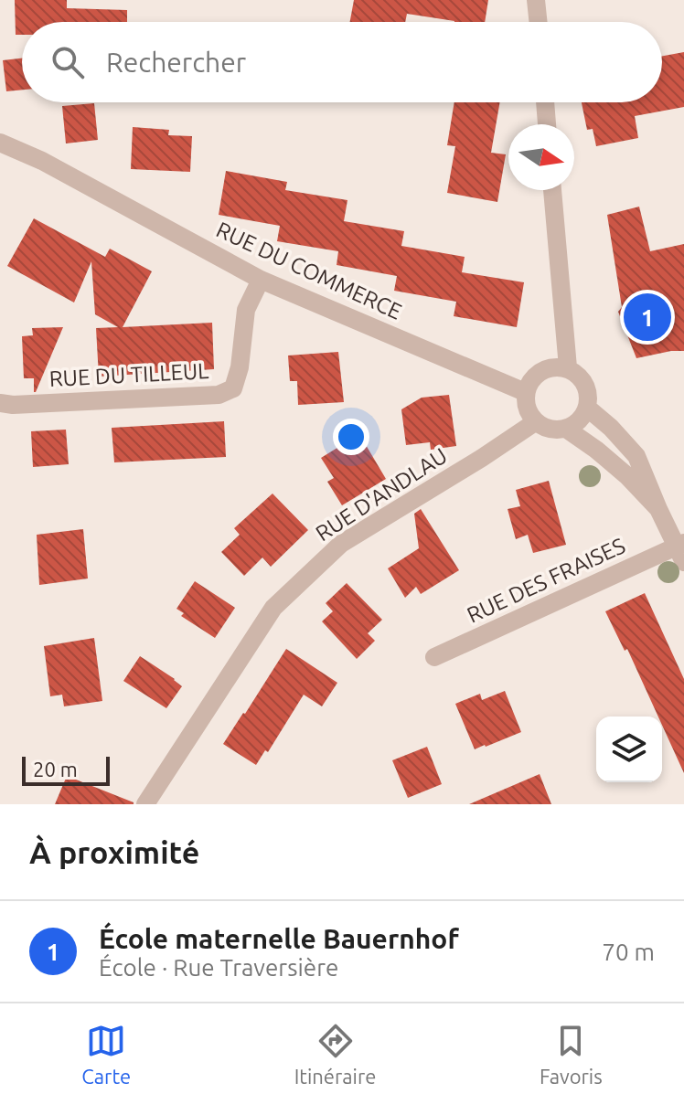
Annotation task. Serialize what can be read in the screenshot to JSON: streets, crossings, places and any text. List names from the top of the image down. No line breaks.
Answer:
{"streets":{"street":["RUE DU COMMERCE","RUE DU TILLEUL","RUE D'ANDLAU","RUE DES FRAISES"]},"crossings":[["RUE DU COMMERCE","RUE DU TILLEUL"],["RUE DU COMMERCE","RUE D'ANDLAU"]],"scale_bar":"20 m","north":"right","page":{"search":"Rechercher","pins":"1","scale":"20 m","heading":"À proximité","list":[{"mark":"1","name":"École maternelle Bauernhof","note":"École · Rue Traversière","value":"70 m"}],"nav":["Carte","Itinéraire","Favoris"]}}
